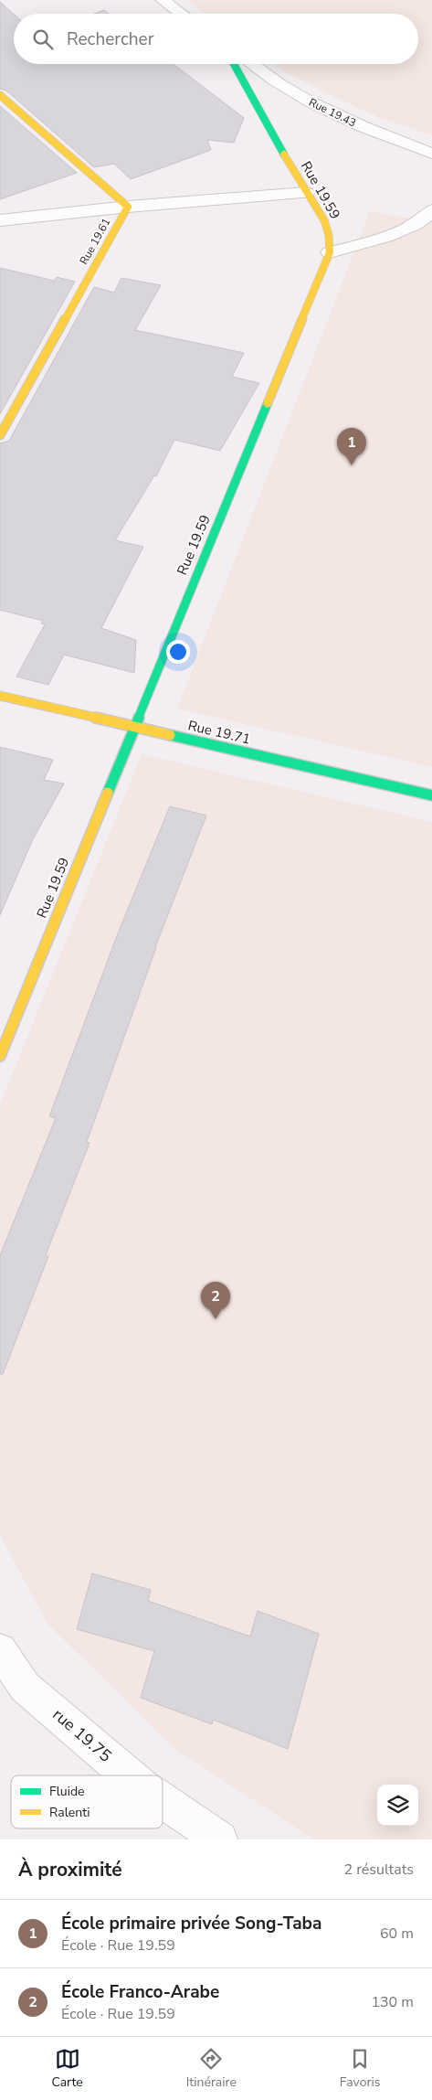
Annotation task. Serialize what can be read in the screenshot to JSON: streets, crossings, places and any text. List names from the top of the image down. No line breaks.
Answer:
{"streets":{"street":["Rue 19.43","Rue 19.59","Rue 19.61","Rue 19.71","rue 19.75"]},"crossings":[["Rue 19.59","Rue 19.71"]],"legend":["Fluide","Ralenti"],"page":{"search":"Rechercher","pins":["1","2"],"heading":["À proximité","2 résultats"],"list":[{"mark":"1","name":"École primaire privée Song-Taba","note":"École · Rue 19.59","value":"60 m"},{"mark":"2","name":"École Franco-Arabe","note":"École · Rue 19.59","value":"130 m"}],"nav":["Carte","Itinéraire","Favoris"]}}
